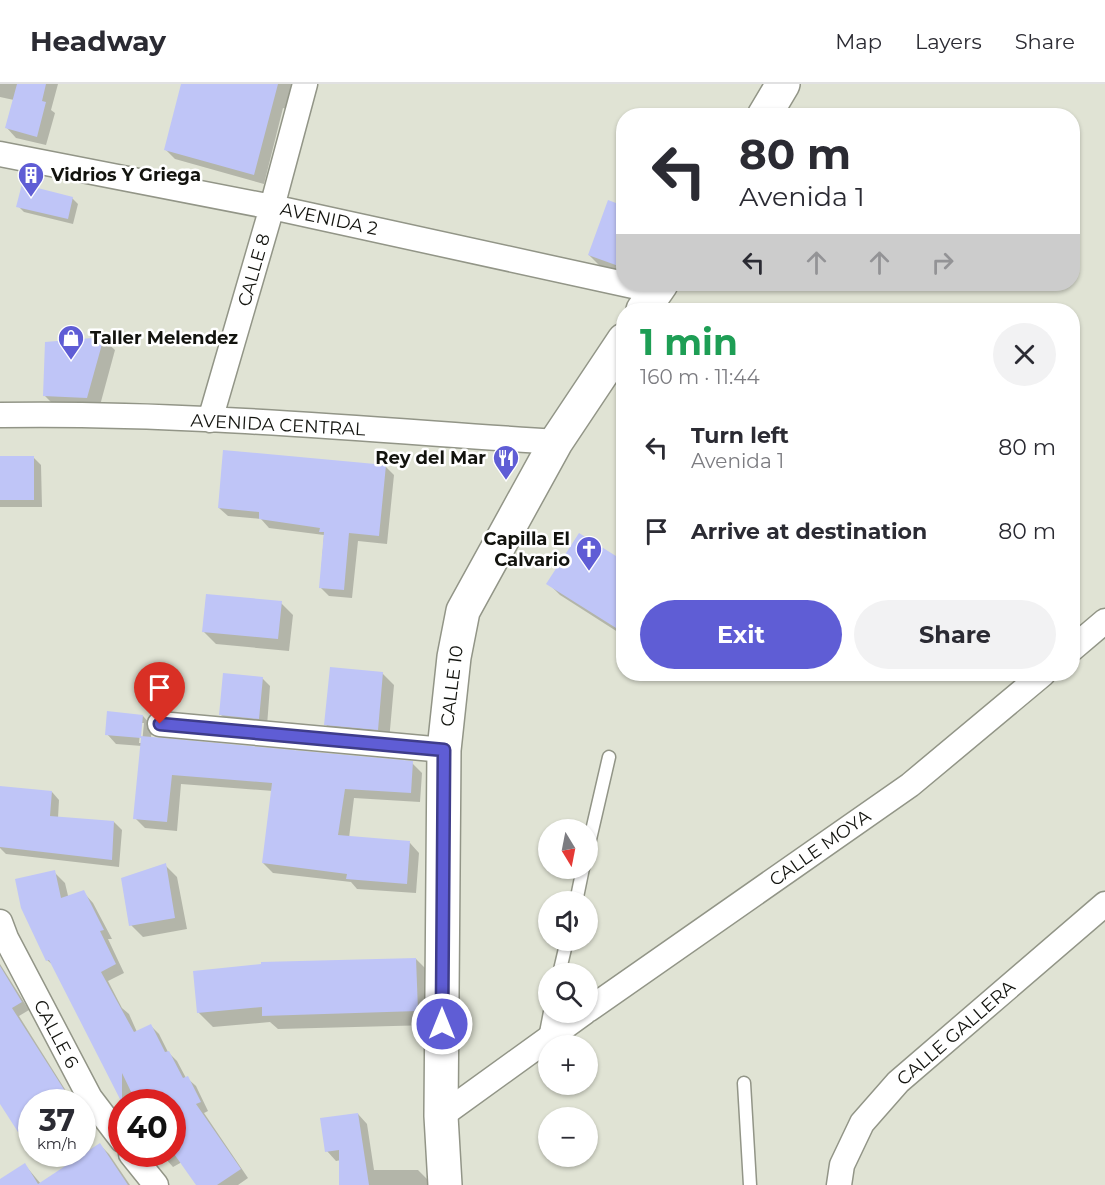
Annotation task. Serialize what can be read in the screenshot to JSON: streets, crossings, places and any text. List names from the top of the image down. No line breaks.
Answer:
{"streets":{"street":["AVENIDA 2","CALLE 8","AVENIDA CENTRAL","CALLE 10","CALLE MOYA","CALLE GALLERA","CALLE 6"]},"crossings":[["AVENIDA 2","CALLE 8"],["CALLE 8","AVENIDA CENTRAL"],["AVENIDA CENTRAL","CALLE 10"],["CALLE 10","CALLE MOYA"]],"places":{"building":["Vidrios Y Griega"],"shop":["Taller Melendez"],"restaurant":["Rey del Mar"],"church":["Capilla El Calvario"]},"north":"bottom","page":{"header":"Headway","nav":["Map","Layers","Share"],"turn":["80 m","Avenida 1"],"heading":["1 min","160 m · 11:44"],"list":[{"name":"Turn left","note":"Avenida 1","value":"80 m"},{"name":"Arrive at destination","value":"80 m"}],"buttons":["Exit","Share"],"map_buttons":["+","−"],"speed":"37 km/h","limit":"40"}}
